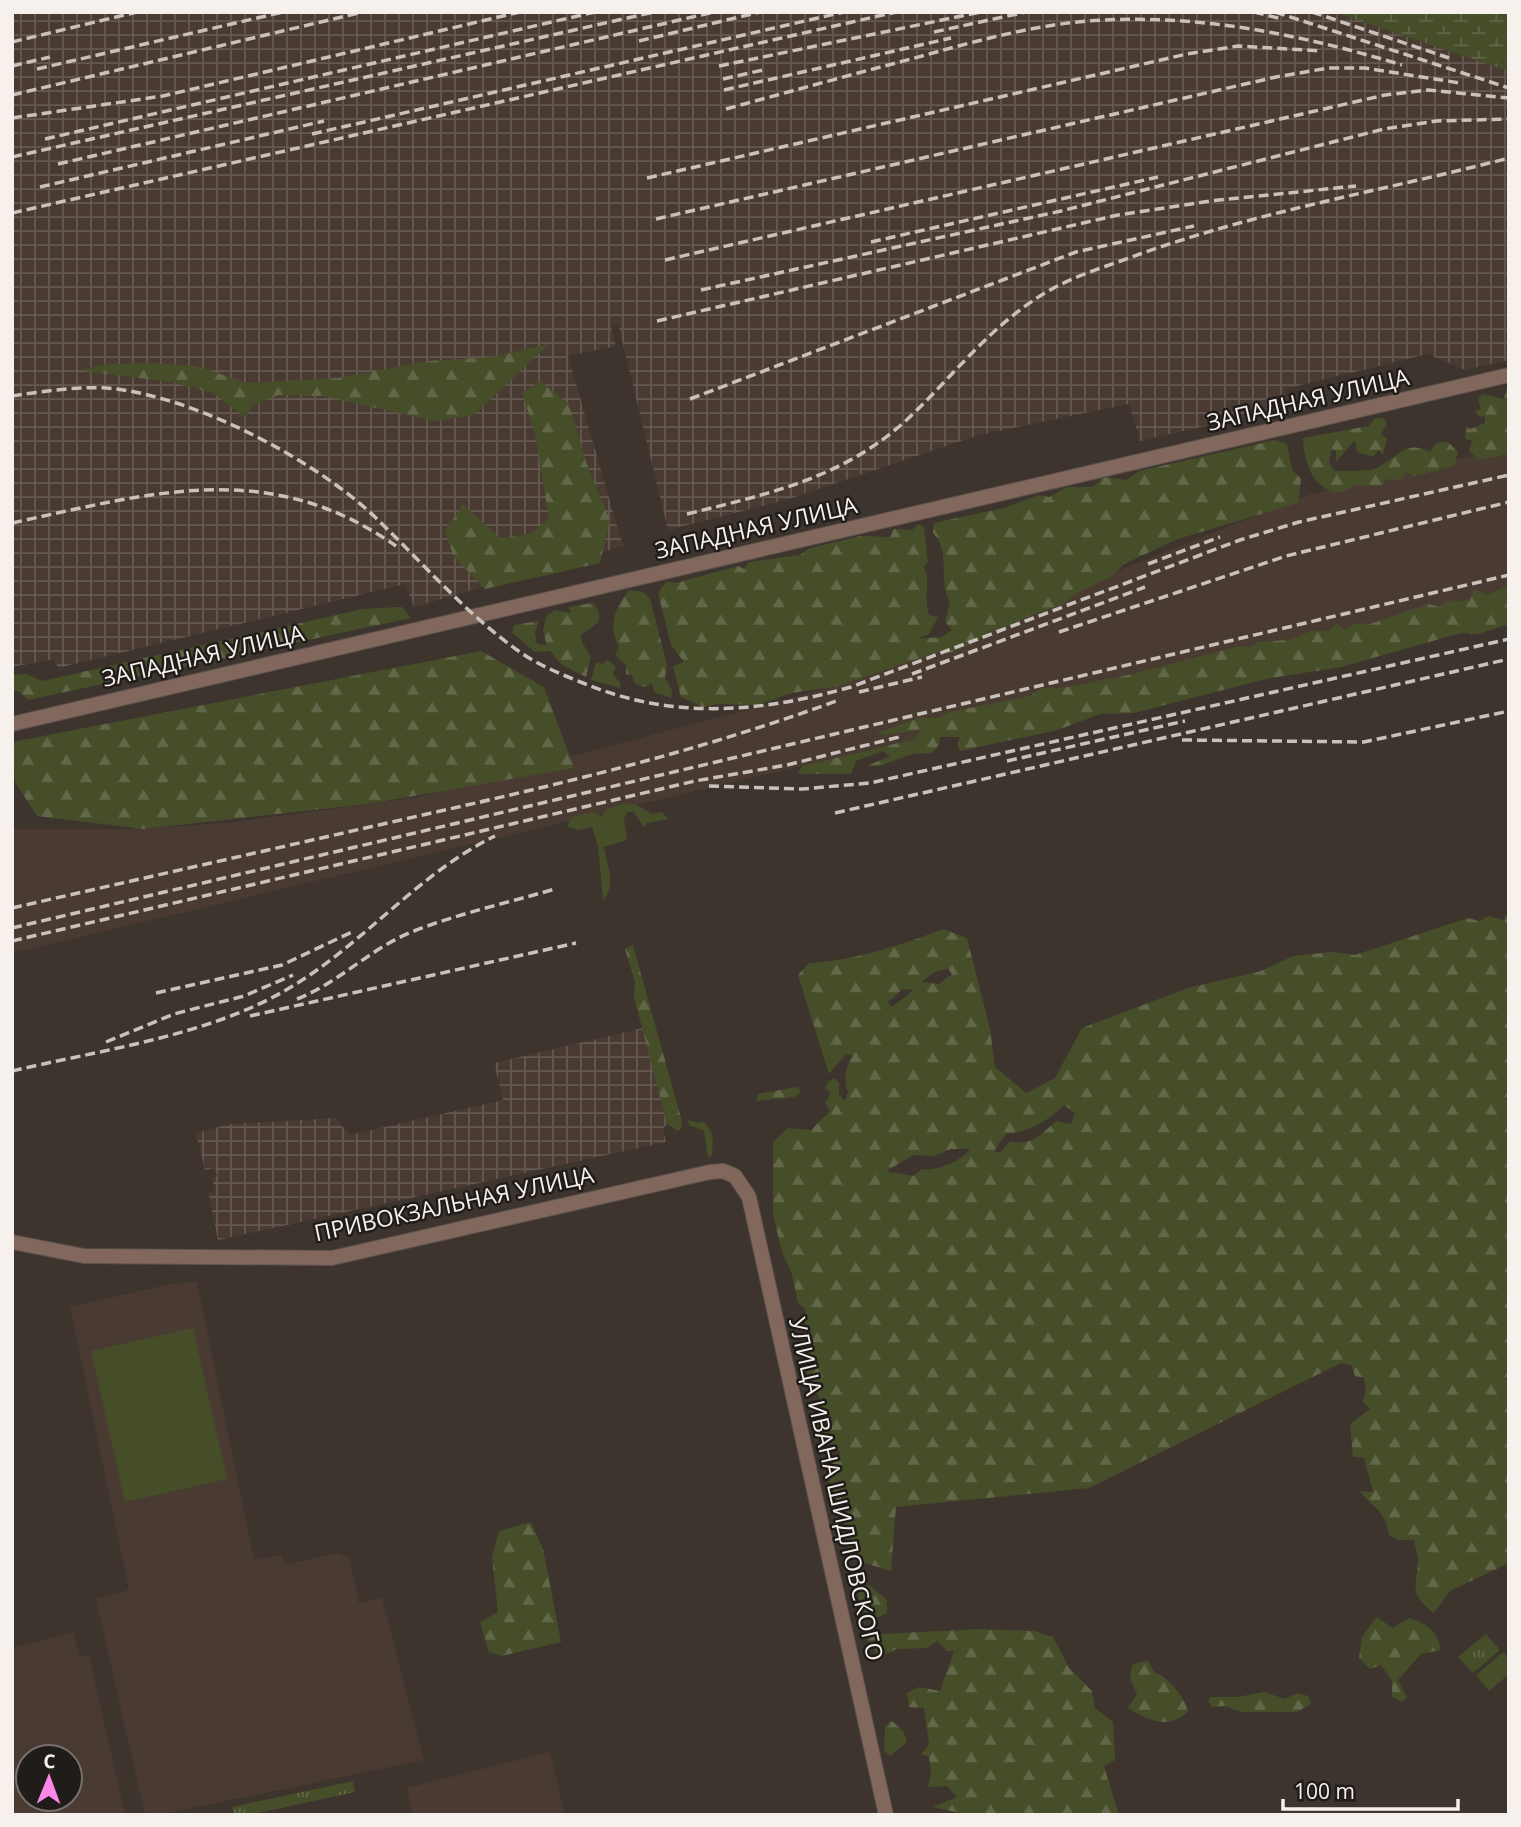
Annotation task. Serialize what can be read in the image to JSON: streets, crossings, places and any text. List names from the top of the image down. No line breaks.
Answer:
{"streets":{"street":["ЗАПАДНАЯ УЛИЦА","ПРИВОКЗАЛЬНАЯ УЛИЦА","УЛИЦА ИВАНА ШИДЛОВСКОГО"]},"crossings":[["ПРИВОКЗАЛЬНАЯ УЛИЦА","УЛИЦА ИВАНА ШИДЛОВСКОГО"]],"scale_bar":"100 m","north":"top"}
